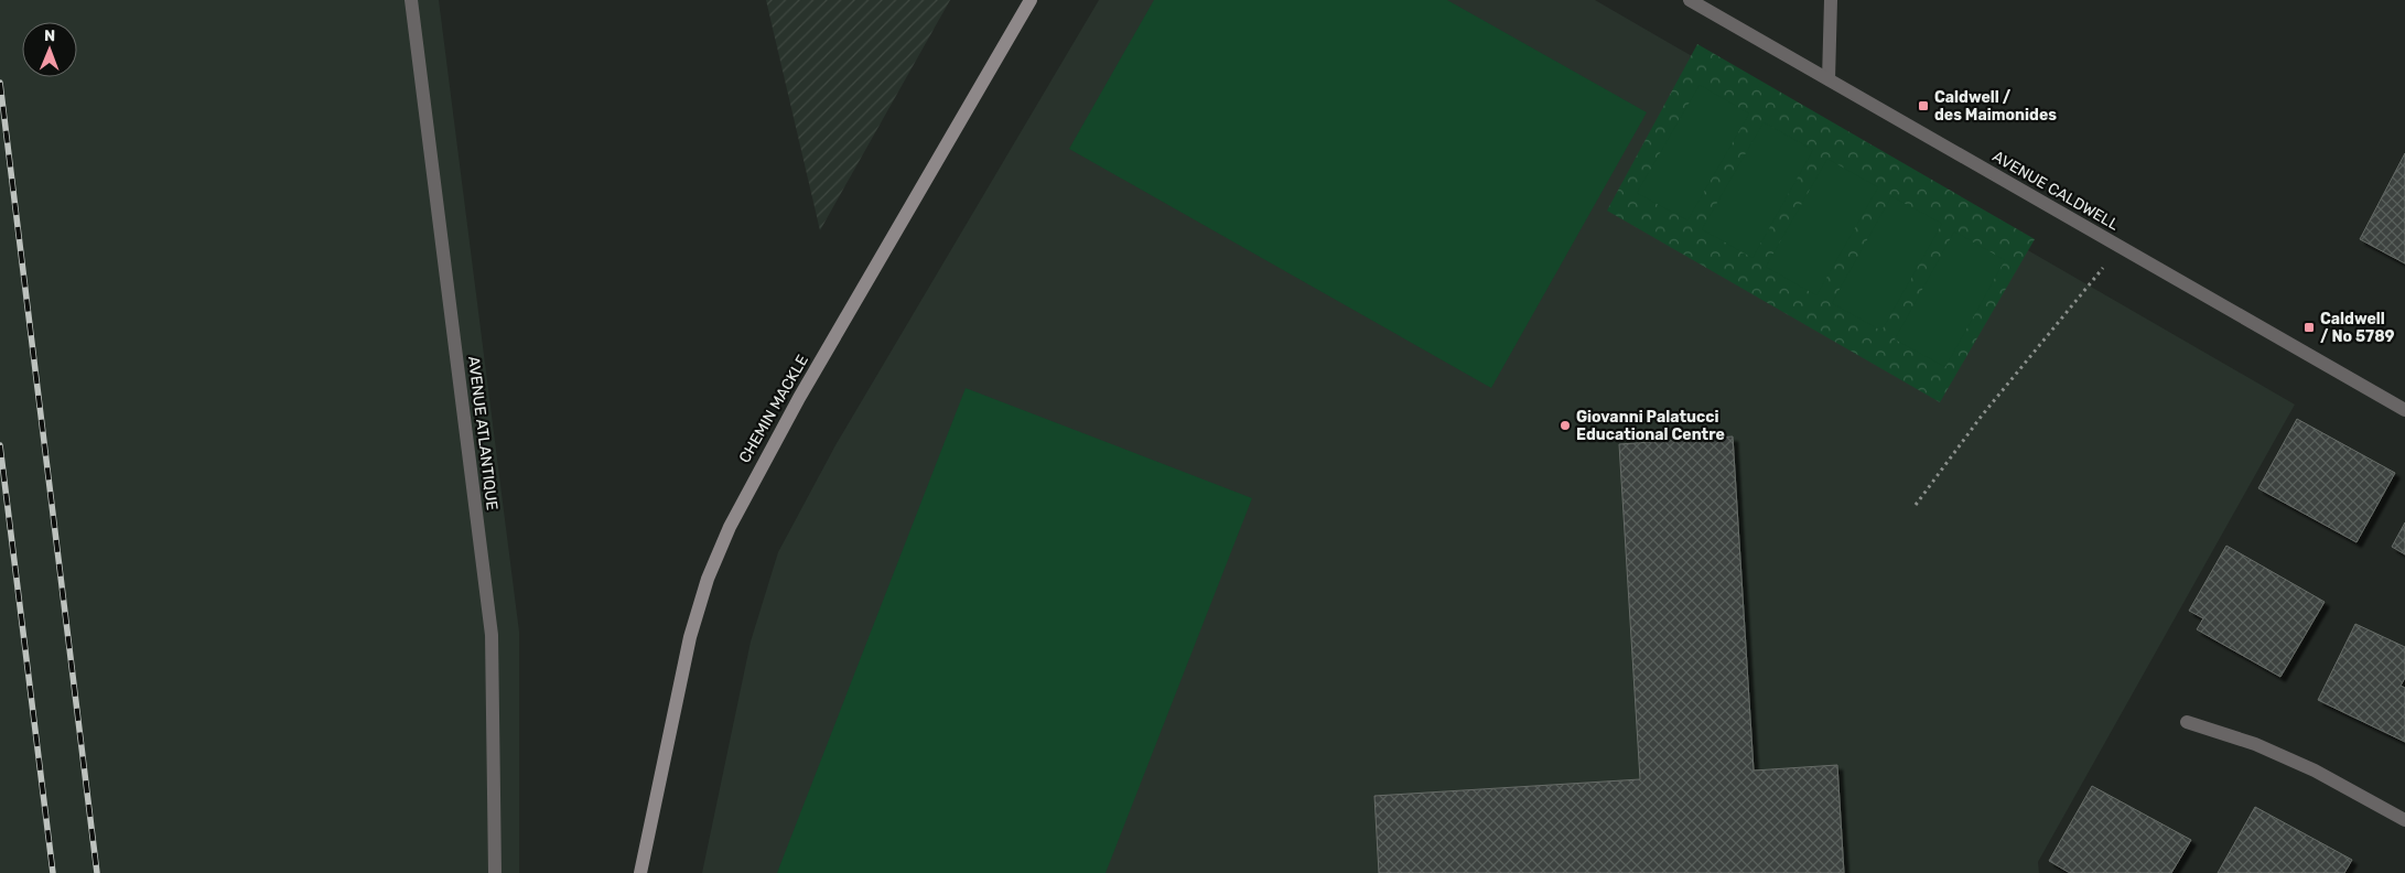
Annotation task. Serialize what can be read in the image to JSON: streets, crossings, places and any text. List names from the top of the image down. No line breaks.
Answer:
{"streets":{"street":["AVENUE CALDWELL","CHEMIN MACKLE","AVENUE ATLANTIQUE"]},"places":{"transit":["Caldwell / des Maimonides","Caldwell / No 5789"],"other":["Giovanni Palatucci Educational Centre"]},"north":"top"}
